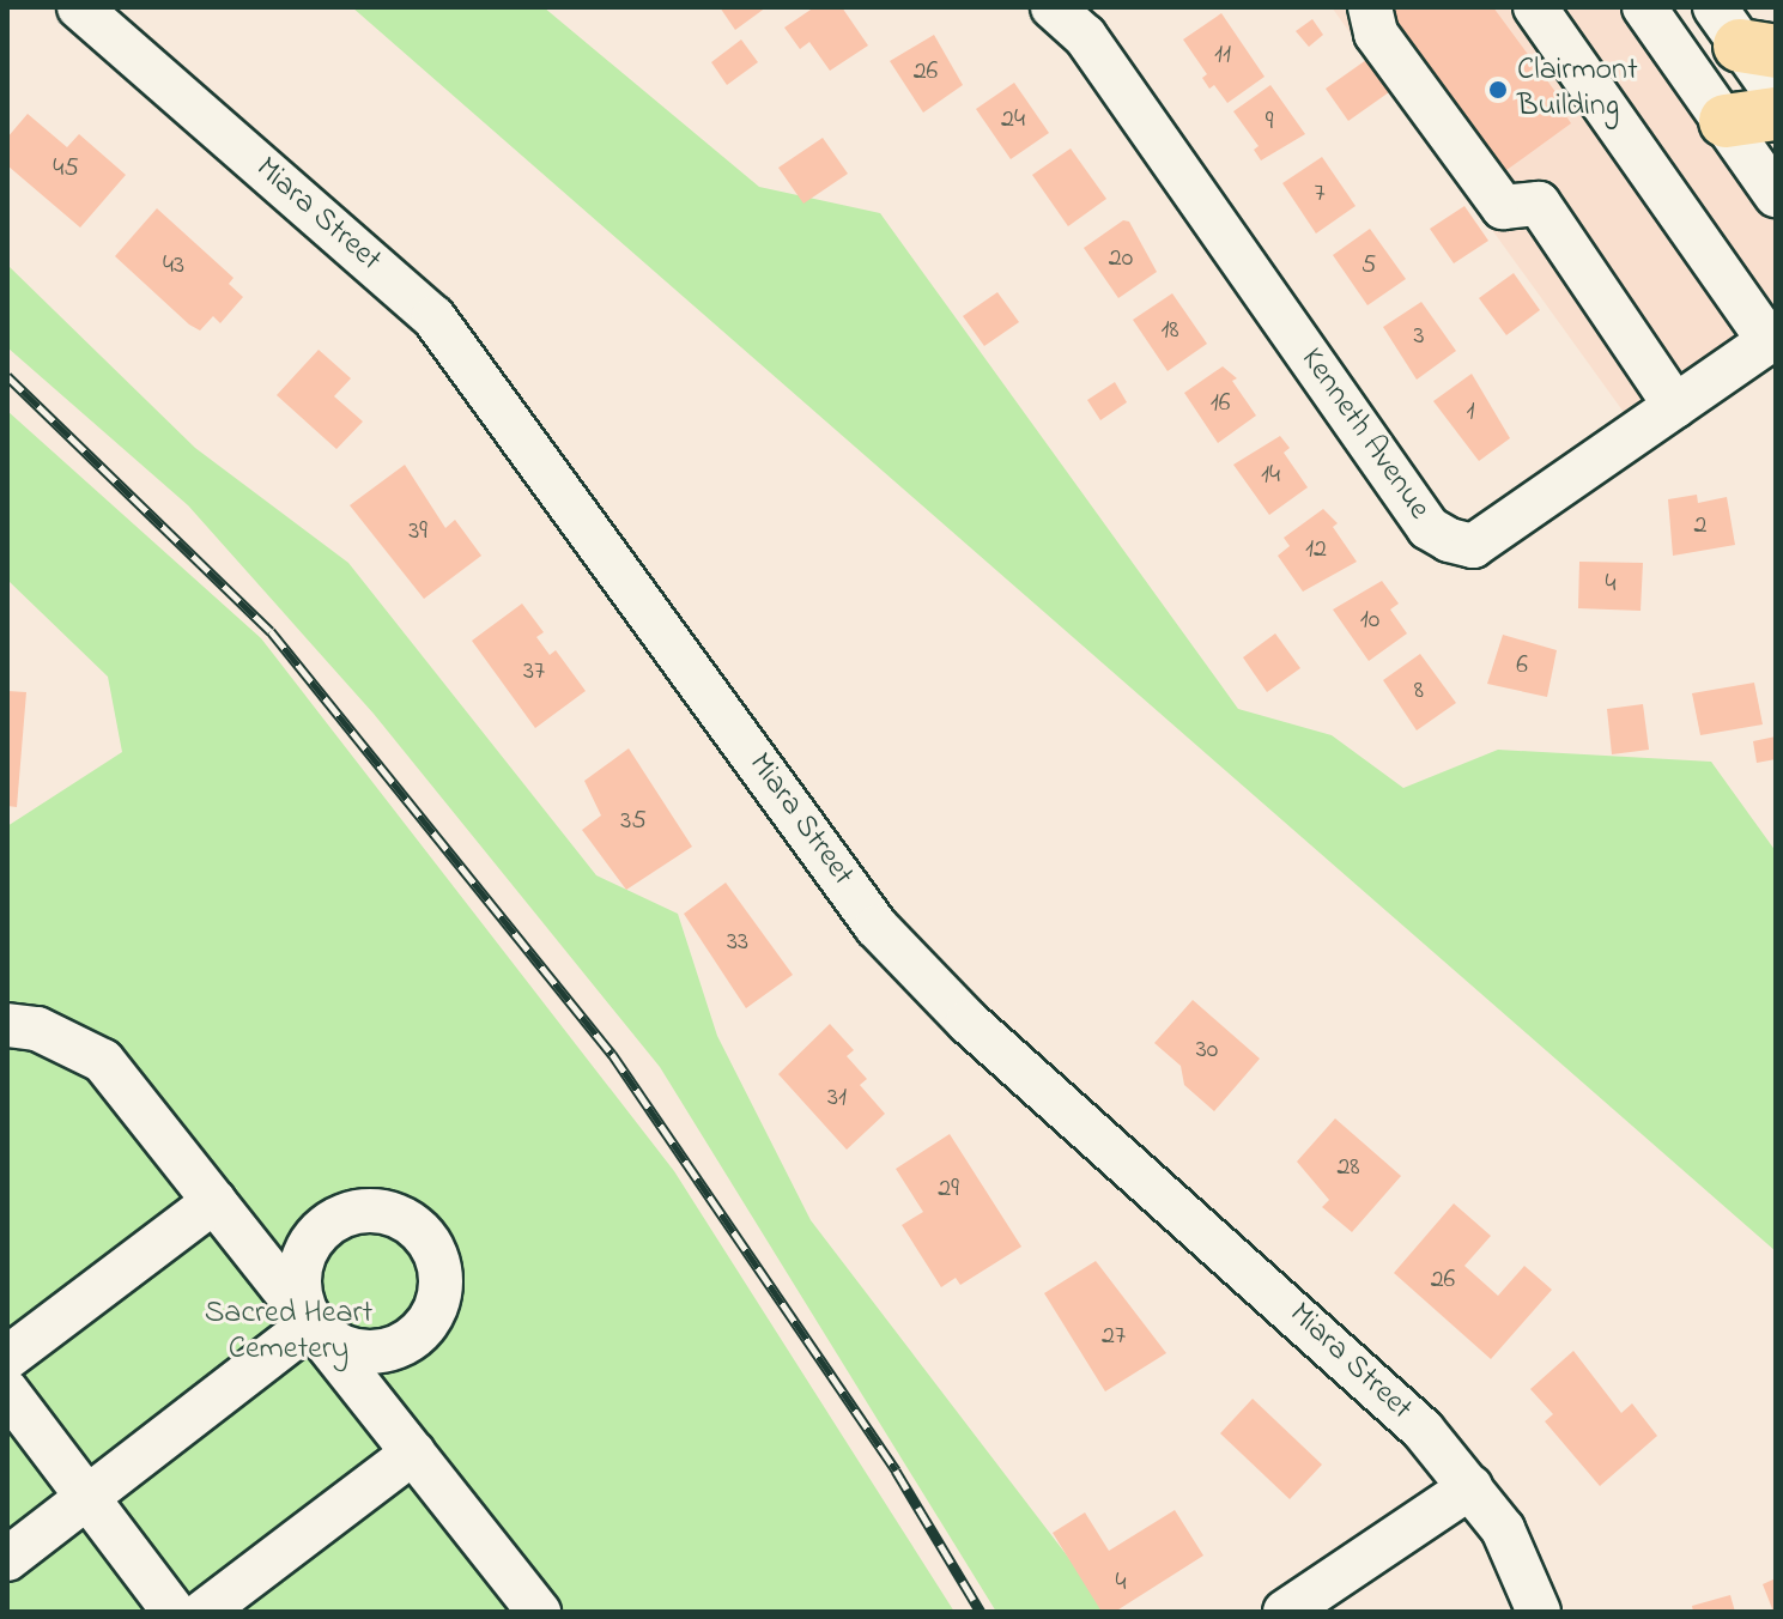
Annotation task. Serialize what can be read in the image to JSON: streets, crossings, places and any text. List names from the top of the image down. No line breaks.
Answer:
{"streets":{"street":["Miara Street","Kenneth Avenue"]},"parks":["Sacred Heart Cemetery"],"places":["Clairmont Building"],"house_numbers":["11","26","24","9","45","7","20","43","5","18","3","16","1","14","2","39","12","4","10","6","37","8","35","33","30","31","28","29","26","27","4"]}
